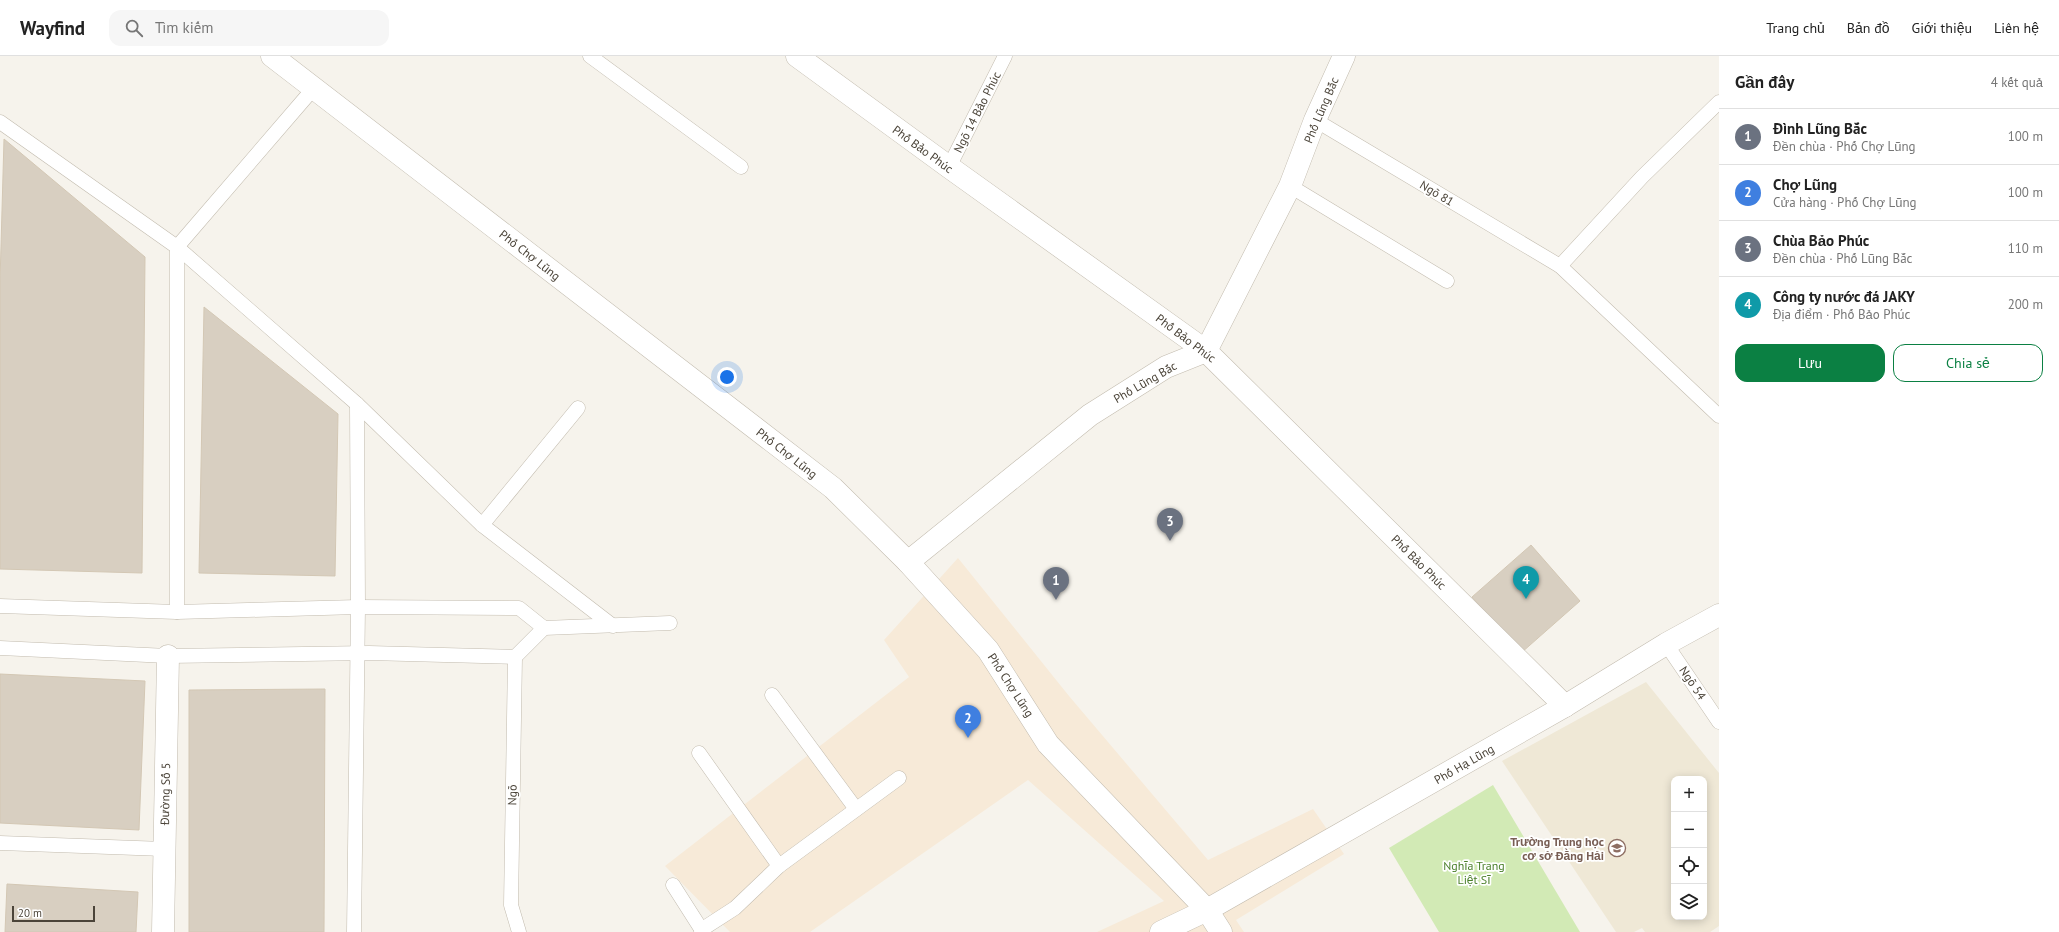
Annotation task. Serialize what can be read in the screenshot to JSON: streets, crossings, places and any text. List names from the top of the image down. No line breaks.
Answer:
{"streets":{"street":["Phố Lũng Bắc","Phố Bảo Phúc","Phố Chợ Lũng","Phố Hạ Lũng","Đường Số 5"],"lane":["Ngõ 14 Bảo Phúc","Ngõ 81","Ngõ 54","Ngõ"]},"crossings":[["Phố Lũng Bắc","Phố Bảo Phúc"],["Phố Lũng Bắc","Ngõ 81"],["Phố Lũng Bắc","Phố Chợ Lũng"],["Ngõ 14 Bảo Phúc","Phố Bảo Phúc"],["Phố Bảo Phúc","Phố Hạ Lũng"],["Phố Chợ Lũng","Phố Hạ Lũng"],["Ngõ 54","Phố Hạ Lũng"]],"parks":["Nghĩa Trang Liệt Sĩ"],"places":{"school or university":["Trường Trung học cơ sở Đằng Hải"]},"scale_bar":"20 m","page":{"header":"Wayfind","search":"Tìm kiếm","nav":["Trang chủ","Bản đồ","Giới thiệu","Liên hệ"],"heading":["Gần đây","4 kết quả"],"list":[{"mark":"1","name":"Đình Lũng Bắc","note":"Đền chùa · Phố Chợ Lũng","value":"100 m"},{"mark":"2","name":"Chợ Lũng","note":"Cửa hàng · Phố Chợ Lũng","value":"100 m"},{"mark":"3","name":"Chùa Bảo Phúc","note":"Đền chùa · Phố Lũng Bắc","value":"110 m"},{"mark":"4","name":"Công ty nước đá JAKY","note":"Địa điểm · Phố Bảo Phúc","value":"200 m"}],"buttons":["Lưu","Chia sẻ"],"pins":["3","4","1","2"],"map_buttons":["+","−"],"scale":"20 m"}}
